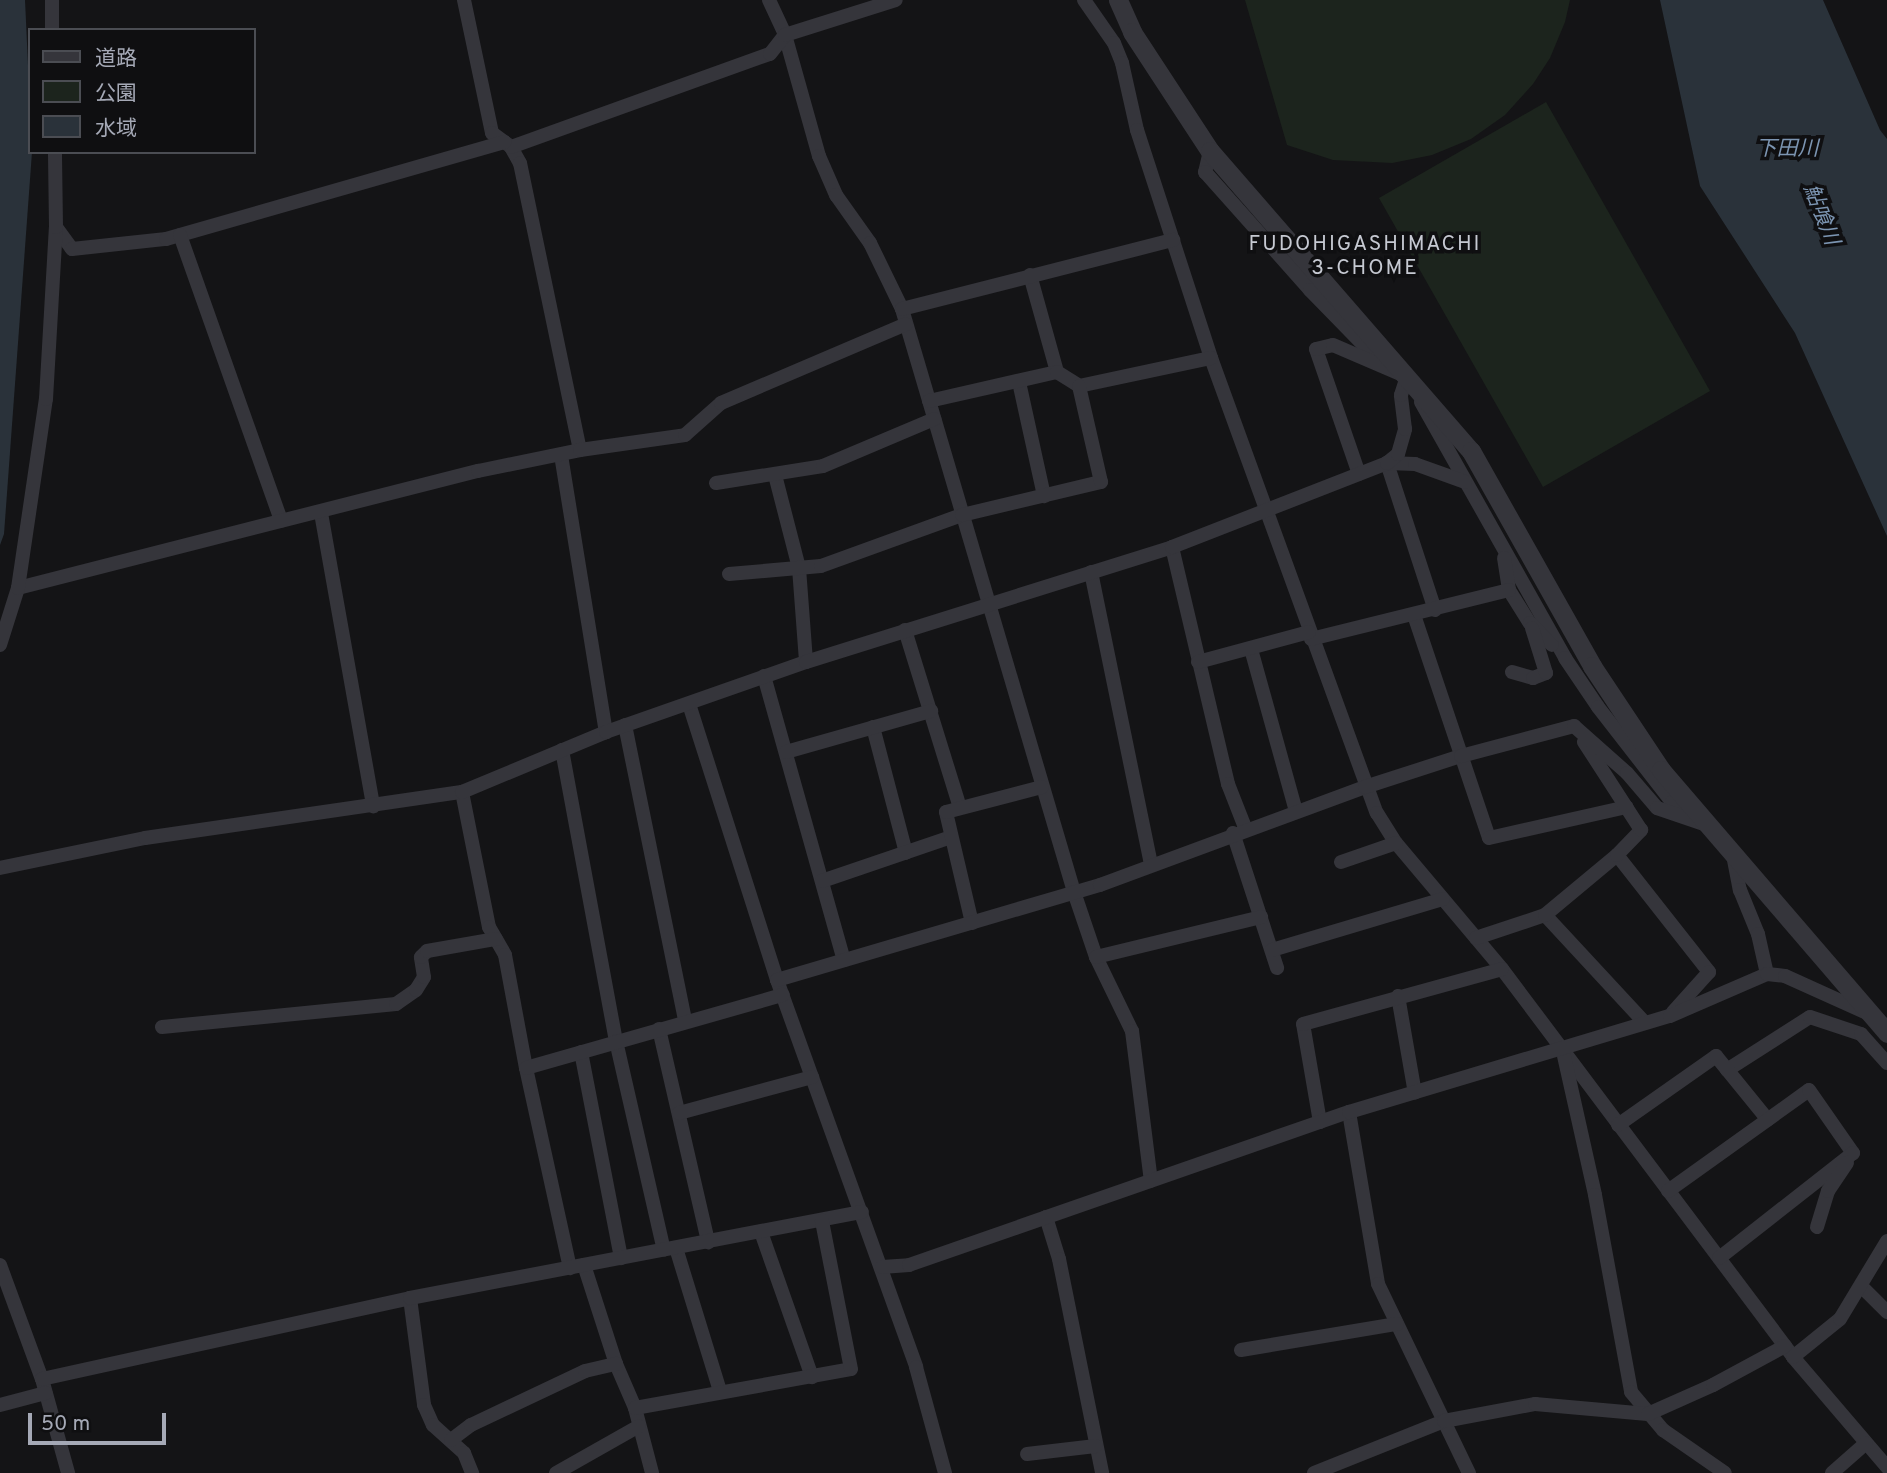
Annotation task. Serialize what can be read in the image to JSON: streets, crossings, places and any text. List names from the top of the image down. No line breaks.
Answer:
{"districts":["FUDOHIGASHIMACHI 3-CHOME"],"water":["下田川","鮎喰川"],"legend":["道路","公園","水域"],"scale_bar":"50 m"}
